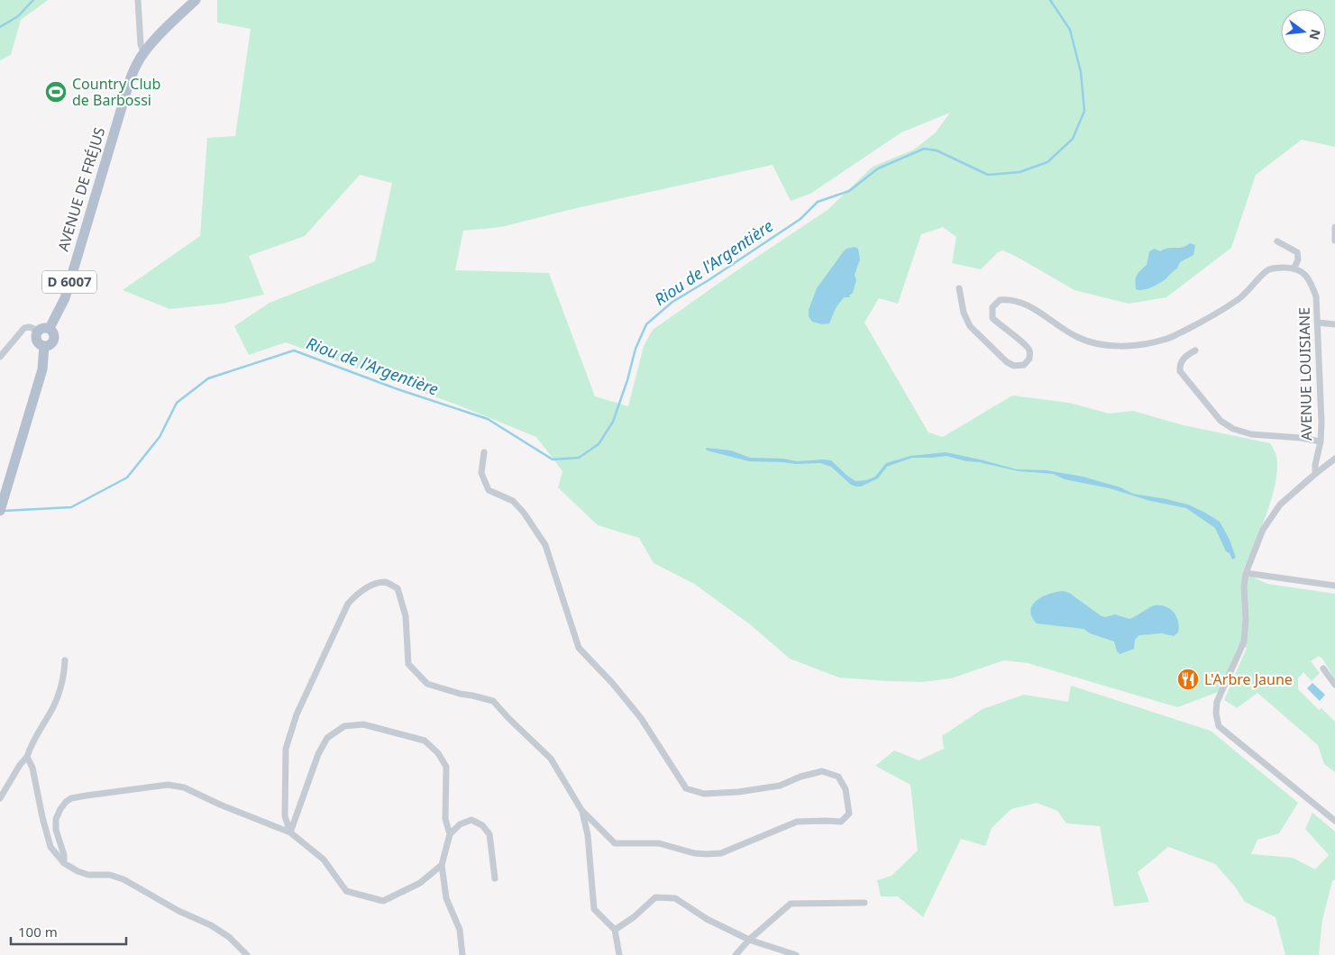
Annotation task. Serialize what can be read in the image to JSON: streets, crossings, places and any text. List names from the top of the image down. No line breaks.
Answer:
{"streets":{"main road":["AVENUE DE FRÉJUS","D 6007"],"street":["AVENUE LOUISIANE"]},"water":["Riou de l'Argentière"],"places":{"sports":["Country Club de Barbossi"],"restaurant":["L'Arbre Jaune"]},"scale_bar":"100 m","north":"right"}
